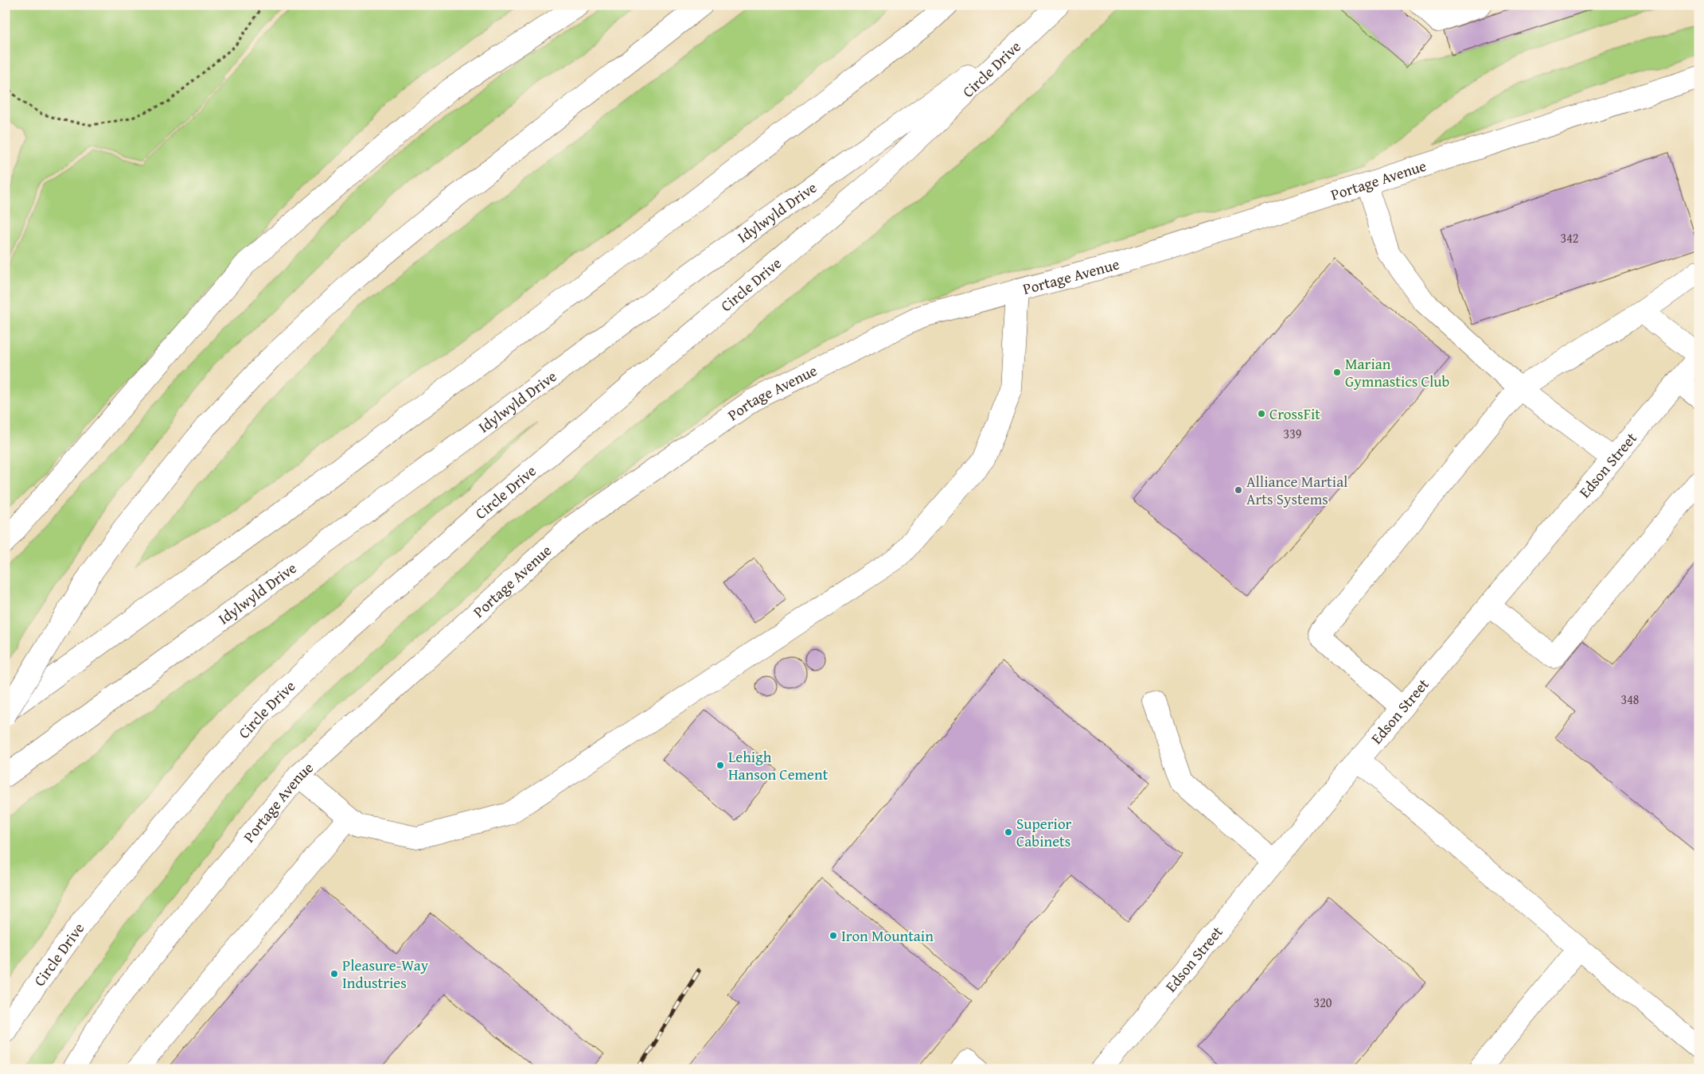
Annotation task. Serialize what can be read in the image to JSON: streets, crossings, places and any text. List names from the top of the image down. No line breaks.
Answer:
{"streets":{"main road":["Circle Drive","Portage Avenue","Idylwyld Drive","Edson Street"]},"crossings":[["Circle Drive","Idylwyld Drive"]],"places":["Marian Gymnastics Club","CrossFit","Alliance Martial Arts Systems","Lehigh Hanson Cement","Superior Cabinets","Iron Mountain","Pleasure-Way Industries"],"house_numbers":["342","339","348","320"]}
